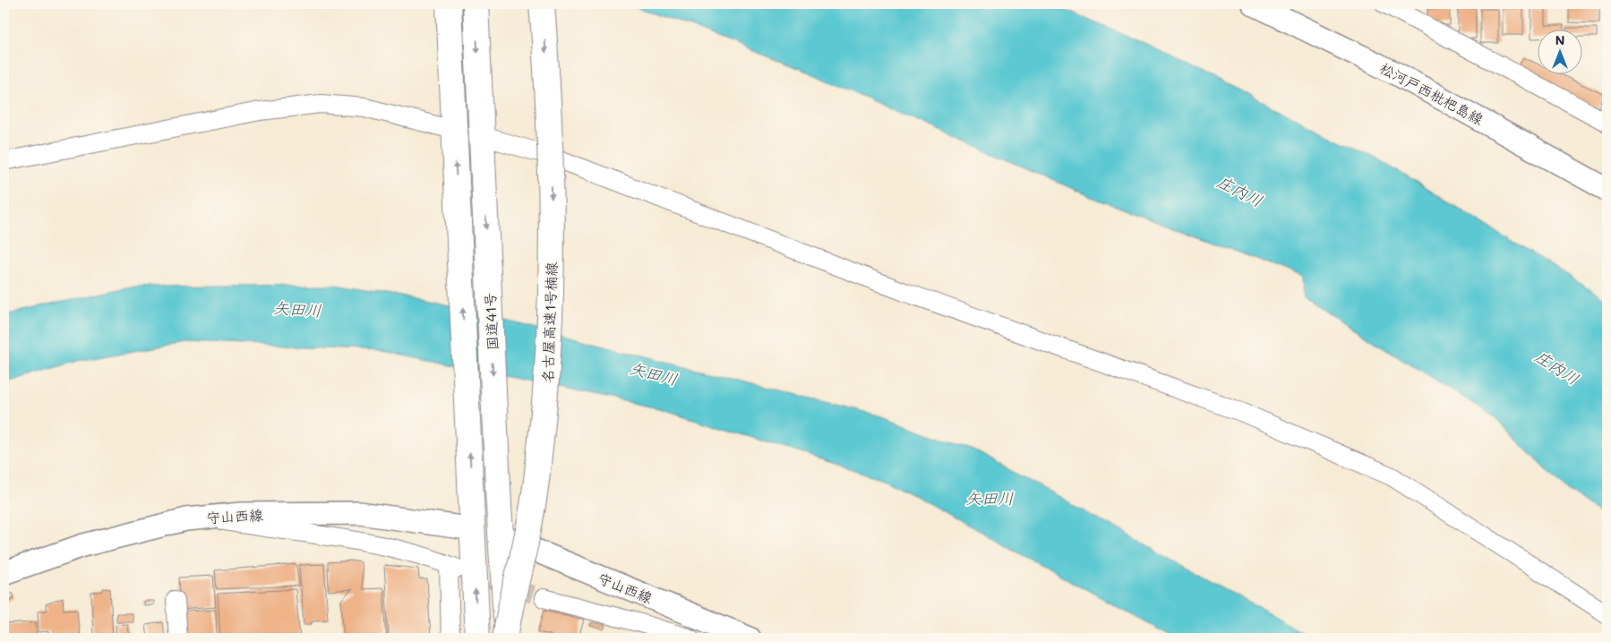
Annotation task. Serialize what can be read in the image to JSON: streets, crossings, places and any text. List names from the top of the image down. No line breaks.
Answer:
{"streets":{"highway":["国道41号","名古屋高速1号楠線"],"main road":["松河戸西枇杷島線","守山西線"]},"crossings":[["国道41号","名古屋高速1号楠線"],["国道41号","守山西線"]],"water":["庄内川","矢田川"],"north":"top"}
